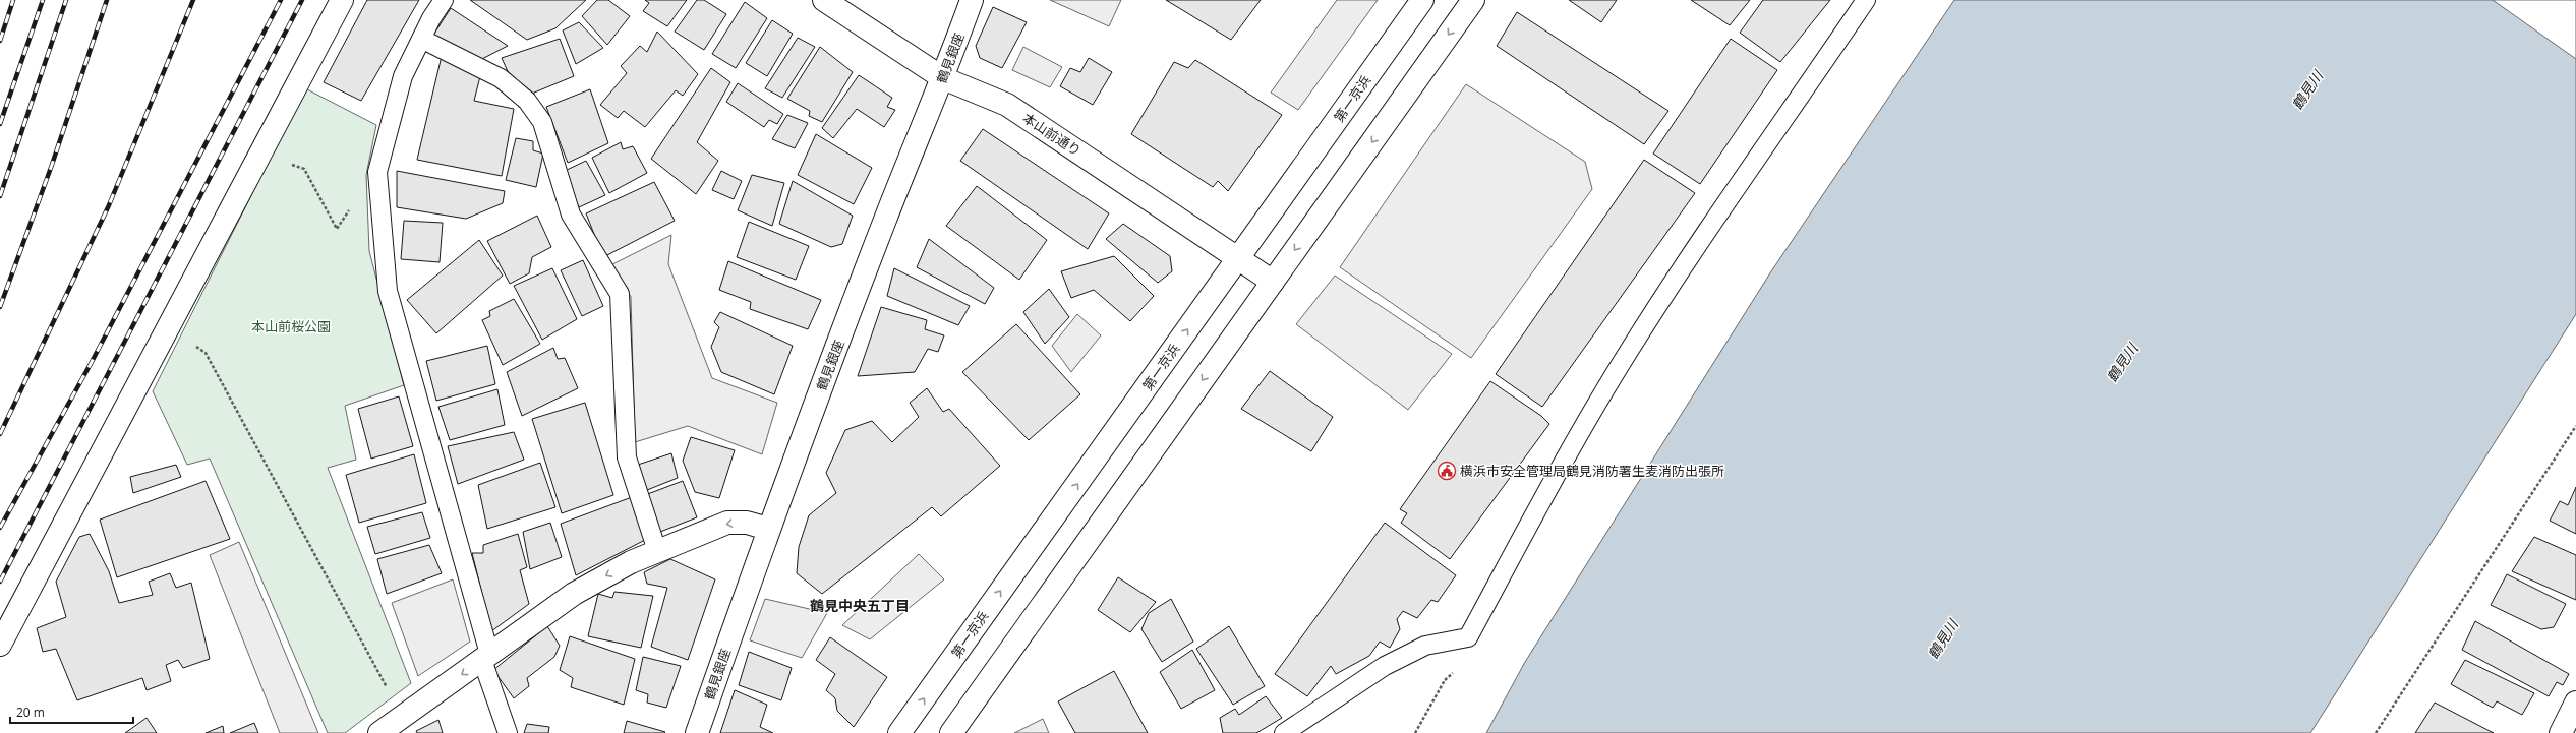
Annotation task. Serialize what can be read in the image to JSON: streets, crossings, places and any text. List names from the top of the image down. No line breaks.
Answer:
{"streets":{"main road":["鶴見銀座","第一京浜","本山前通り"]},"crossings":[["鶴見銀座","本山前通り"],["第一京浜","本山前通り"]],"districts":["鶴見中央五丁目"],"water":["鶴見川"],"parks":["本山前桜公園"],"places":{"public building":["横浜市安全管理局鶴見消防署生麦消防出張所"]},"scale_bar":"20 m"}
